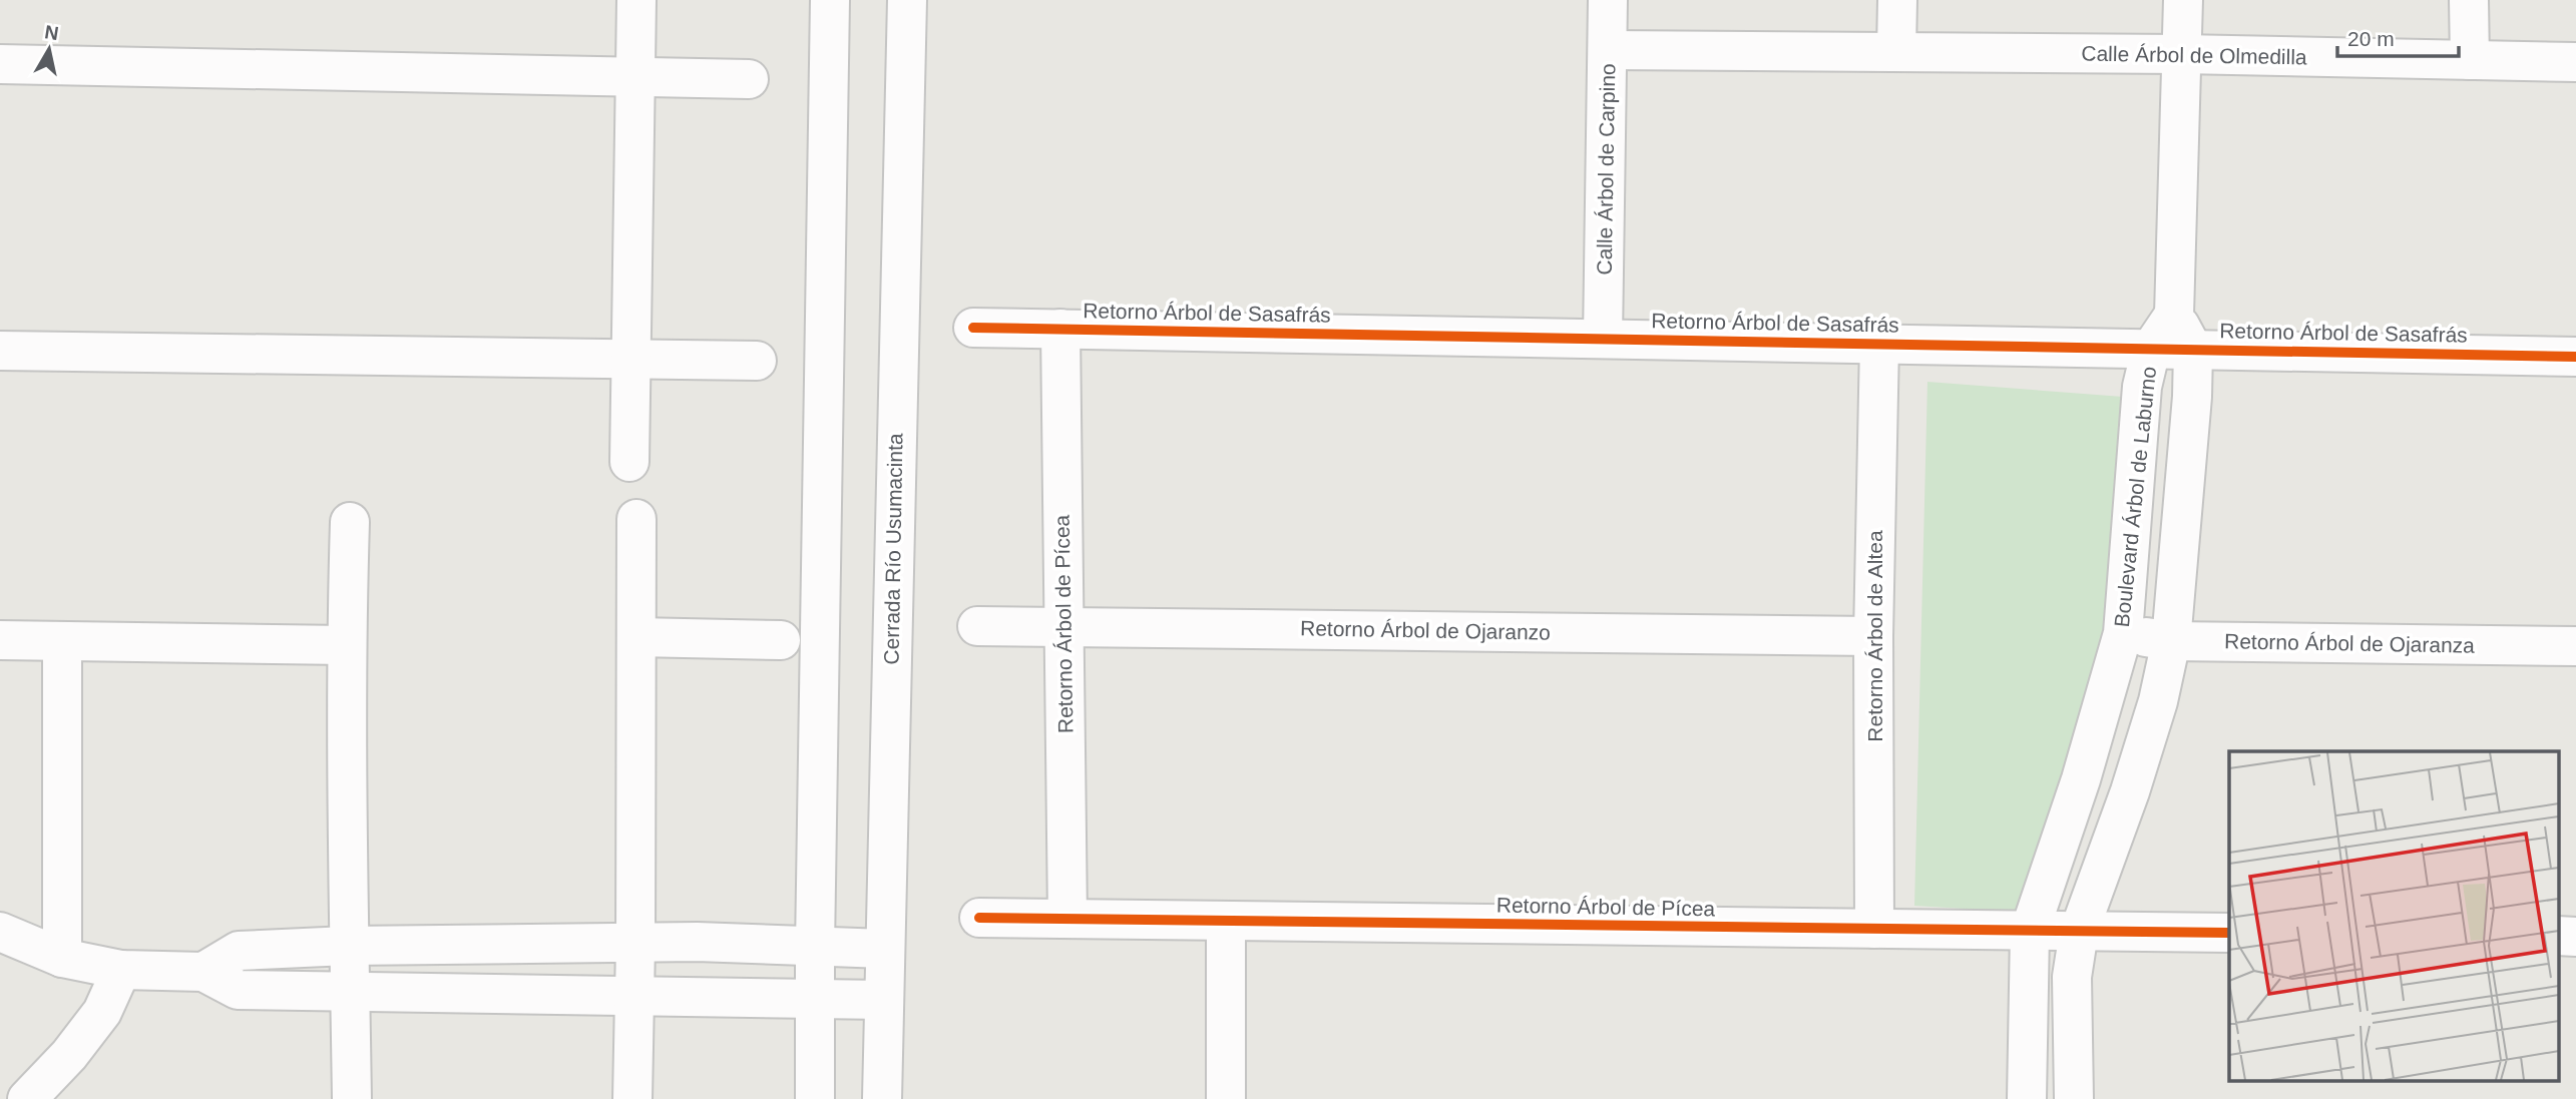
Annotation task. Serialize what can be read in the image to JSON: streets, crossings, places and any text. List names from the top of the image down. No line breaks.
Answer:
{"streets":{"street":["Calle Árbol de Olmedilla","Calle Árbol de Carpino","Retorno Árbol de Sasafrás","Boulevard Árbol de Laburno","Cerrada Río Usumacinta","Retorno Árbol de Pícea","Retorno Árbol de Ojaranzo","Retorno Árbol de Altea","Retorno Árbol de Ojaranza"]},"crossings":[["Calle Árbol de Olmedilla","Calle Árbol de Carpino"],["Calle Árbol de Carpino","Retorno Árbol de Sasafrás"],["Retorno Árbol de Sasafrás","Boulevard Árbol de Laburno"],["Retorno Árbol de Sasafrás","Retorno Árbol de Pícea"],["Retorno Árbol de Sasafrás","Retorno Árbol de Altea"],["Boulevard Árbol de Laburno","Retorno Árbol de Pícea"],["Boulevard Árbol de Laburno","Retorno Árbol de Ojaranza"],["Retorno Árbol de Pícea","Retorno Árbol de Ojaranzo"],["Retorno Árbol de Pícea","Retorno Árbol de Altea"],["Retorno Árbol de Ojaranzo","Retorno Árbol de Altea"]],"scale_bar":"20 m","north":"top"}
